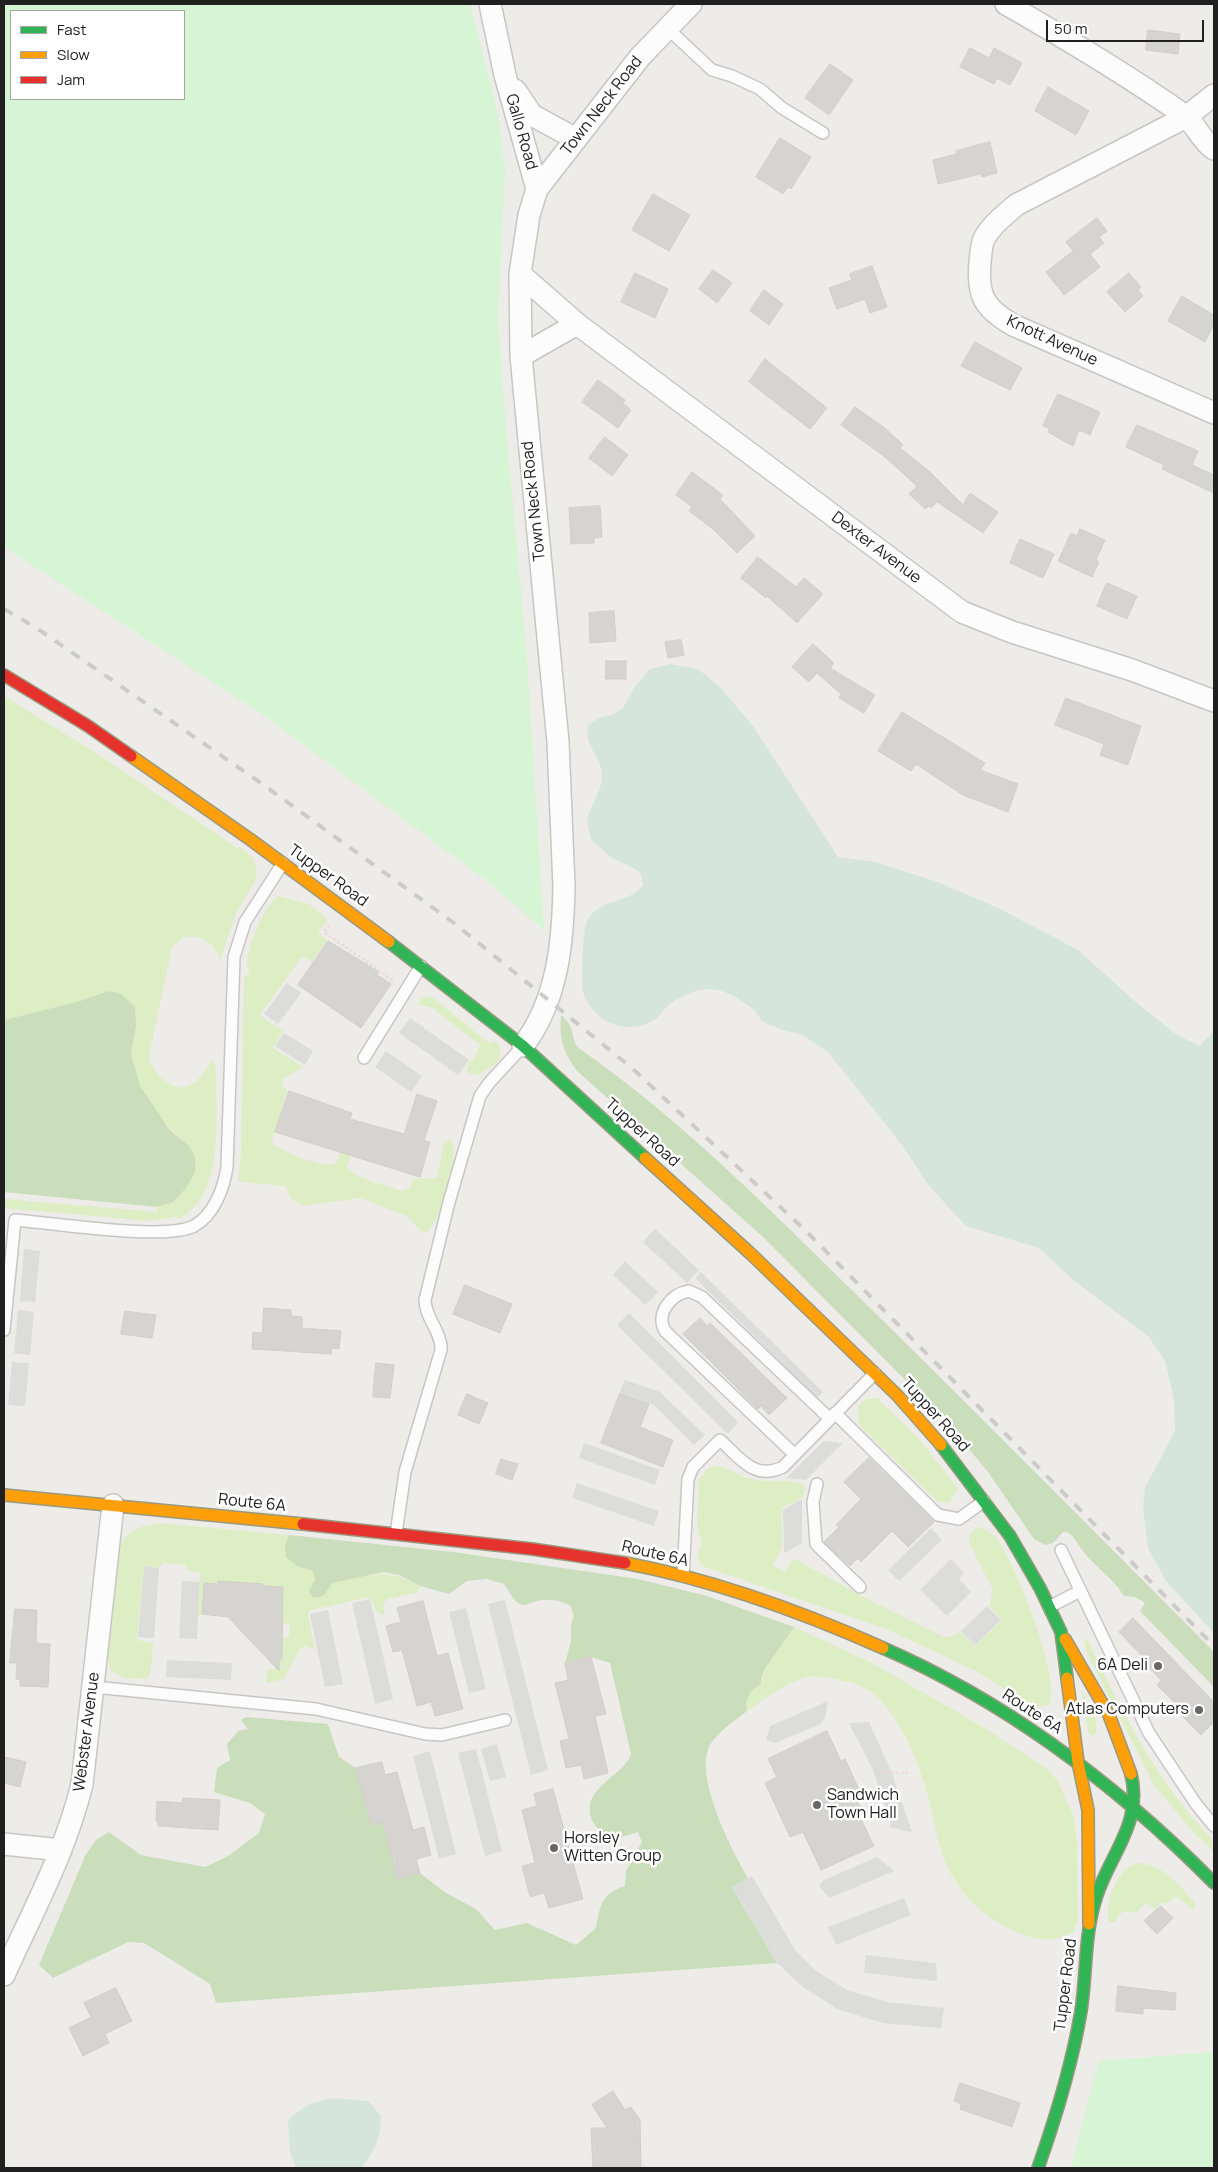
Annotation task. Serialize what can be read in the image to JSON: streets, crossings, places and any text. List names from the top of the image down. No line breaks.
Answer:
{"streets":{"main road":["Tupper Road","Route 6A"],"street":["Town Neck Road","Gallo Road","Knott Avenue","Dexter Avenue","Webster Avenue"]},"crossings":[["Town Neck Road","Gallo Road"],["Town Neck Road","Dexter Avenue"],["Town Neck Road","Tupper Road"],["Tupper Road","Route 6A"],["Route 6A","Webster Avenue"]],"places":["6A Deli","Atlas Computers","Sandwich Town Hall","Horsley Witten Group"],"legend":["Fast","Slow","Jam"],"scale_bar":"50 m"}
